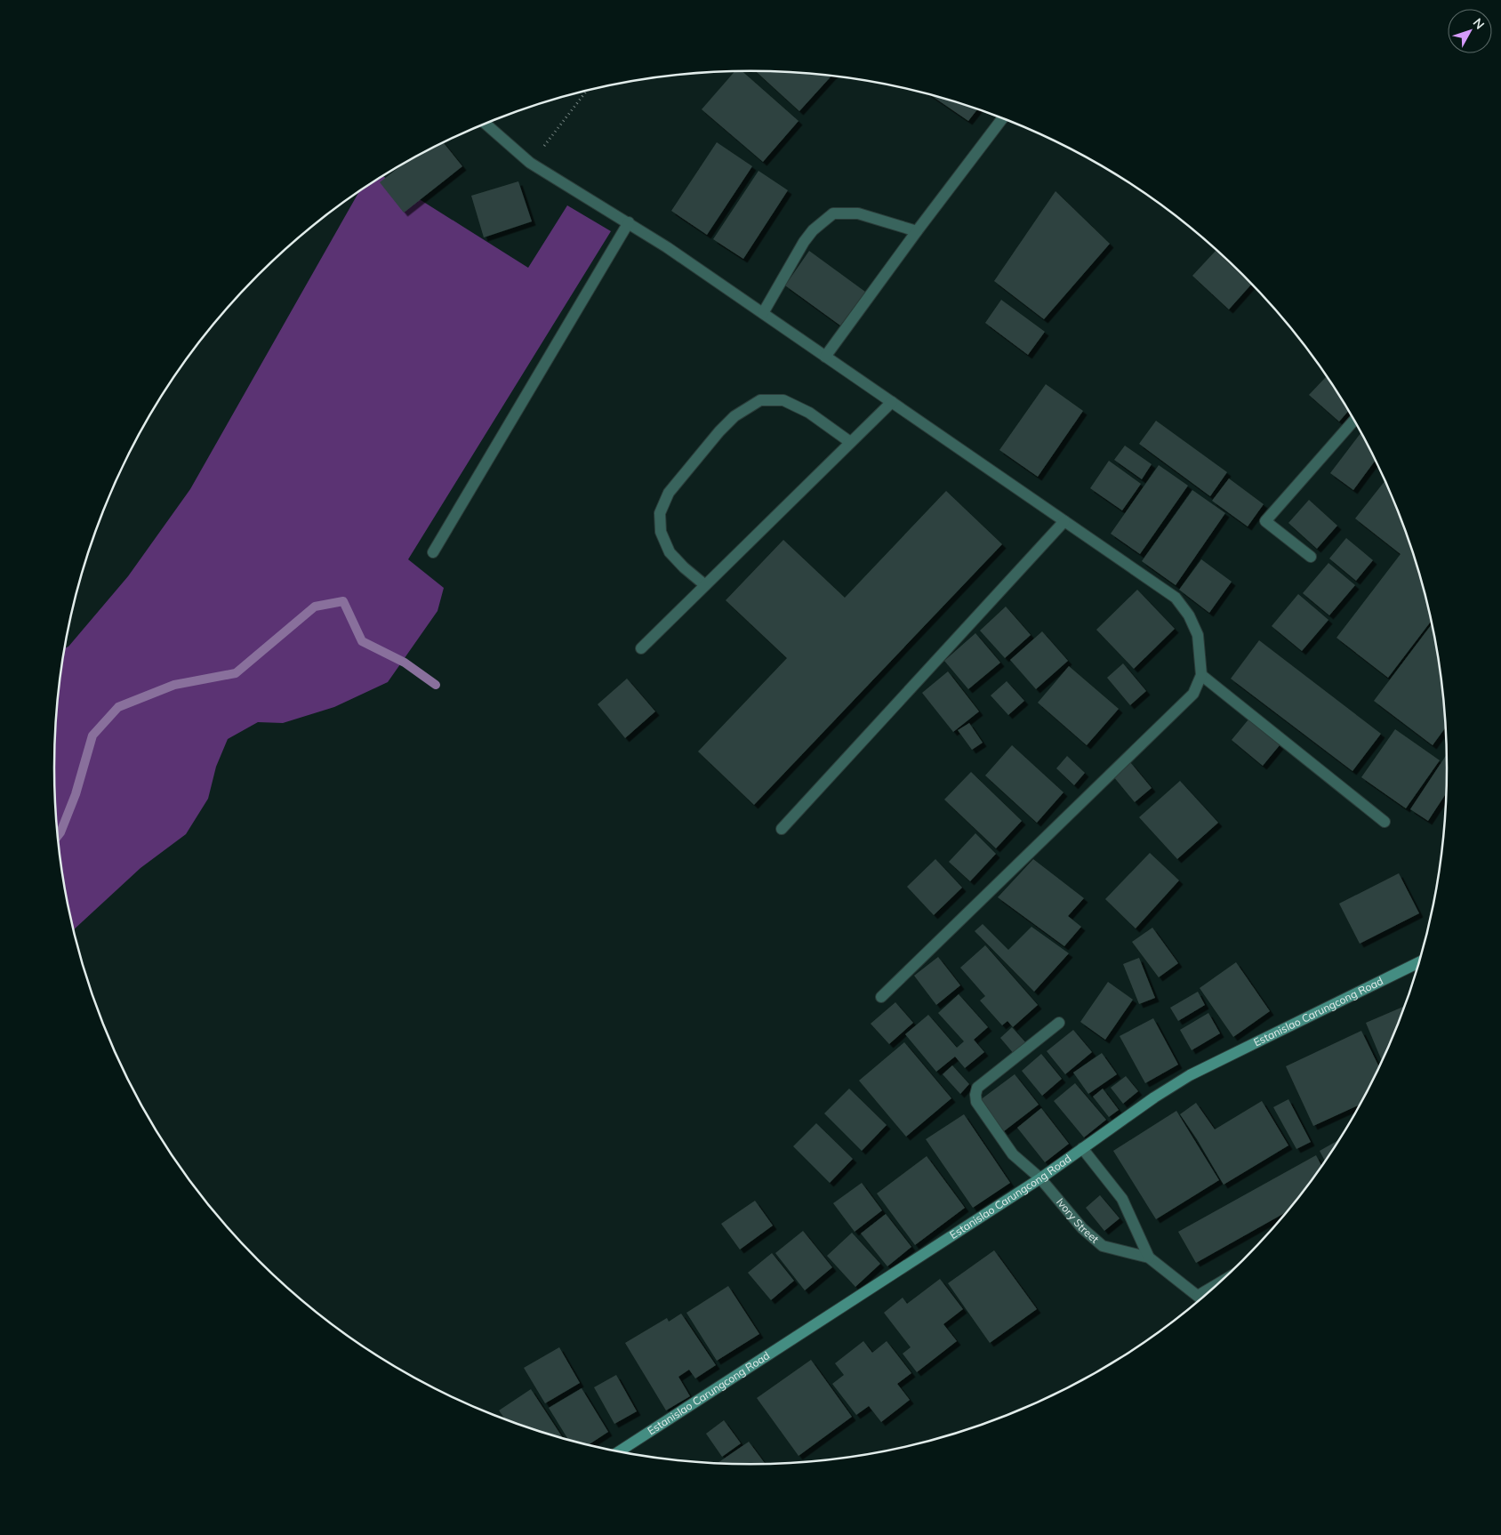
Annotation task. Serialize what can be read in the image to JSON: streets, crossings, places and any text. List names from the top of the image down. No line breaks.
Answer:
{"streets":{"street":["Estanislao Carungcong Road","Ivory Street"]},"crossings":[["Estanislao Carungcong Road","Ivory Street"]],"north":"top right"}
